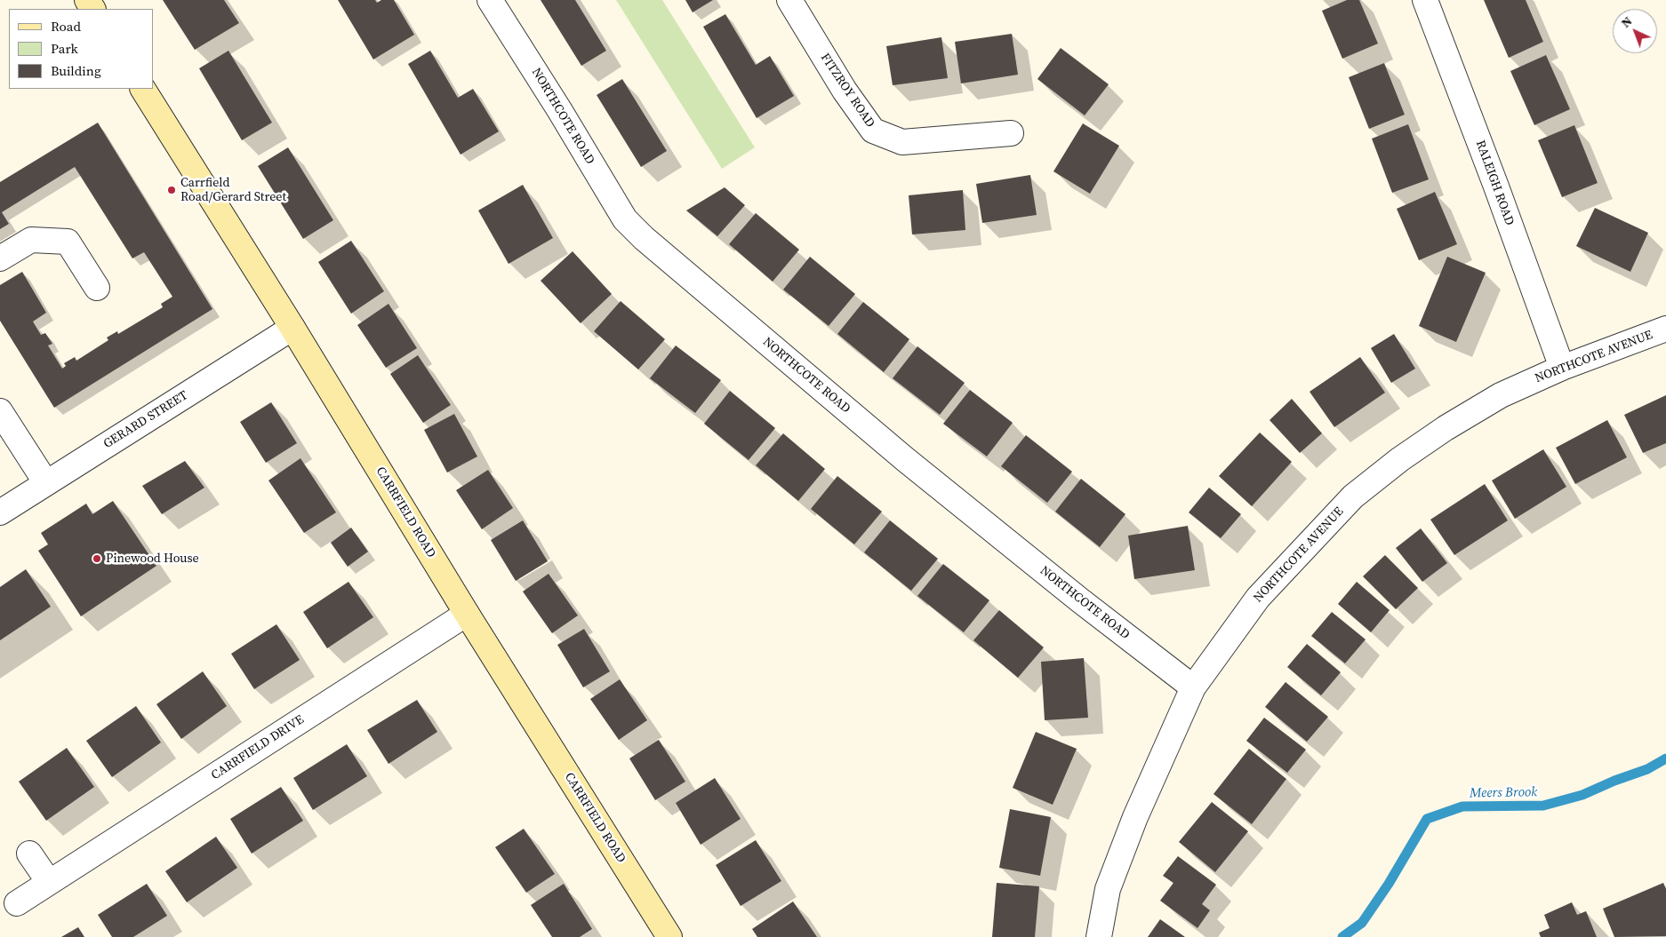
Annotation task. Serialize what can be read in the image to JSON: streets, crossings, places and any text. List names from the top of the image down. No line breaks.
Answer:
{"streets":{"street":["FITZROY ROAD","NORTHCOTE ROAD","RALEIGH ROAD","NORTHCOTE AVENUE","GERARD STREET","CARRFIELD ROAD","CARRFIELD DRIVE"]},"crossings":[["NORTHCOTE ROAD","NORTHCOTE AVENUE"],["RALEIGH ROAD","NORTHCOTE AVENUE"],["GERARD STREET","CARRFIELD ROAD"],["CARRFIELD ROAD","CARRFIELD DRIVE"]],"water":["Meers Brook"],"places":["Carrfield Road/Gerard Street","Pinewood House"],"legend":["Road","Park","Building"],"north":"top left"}
